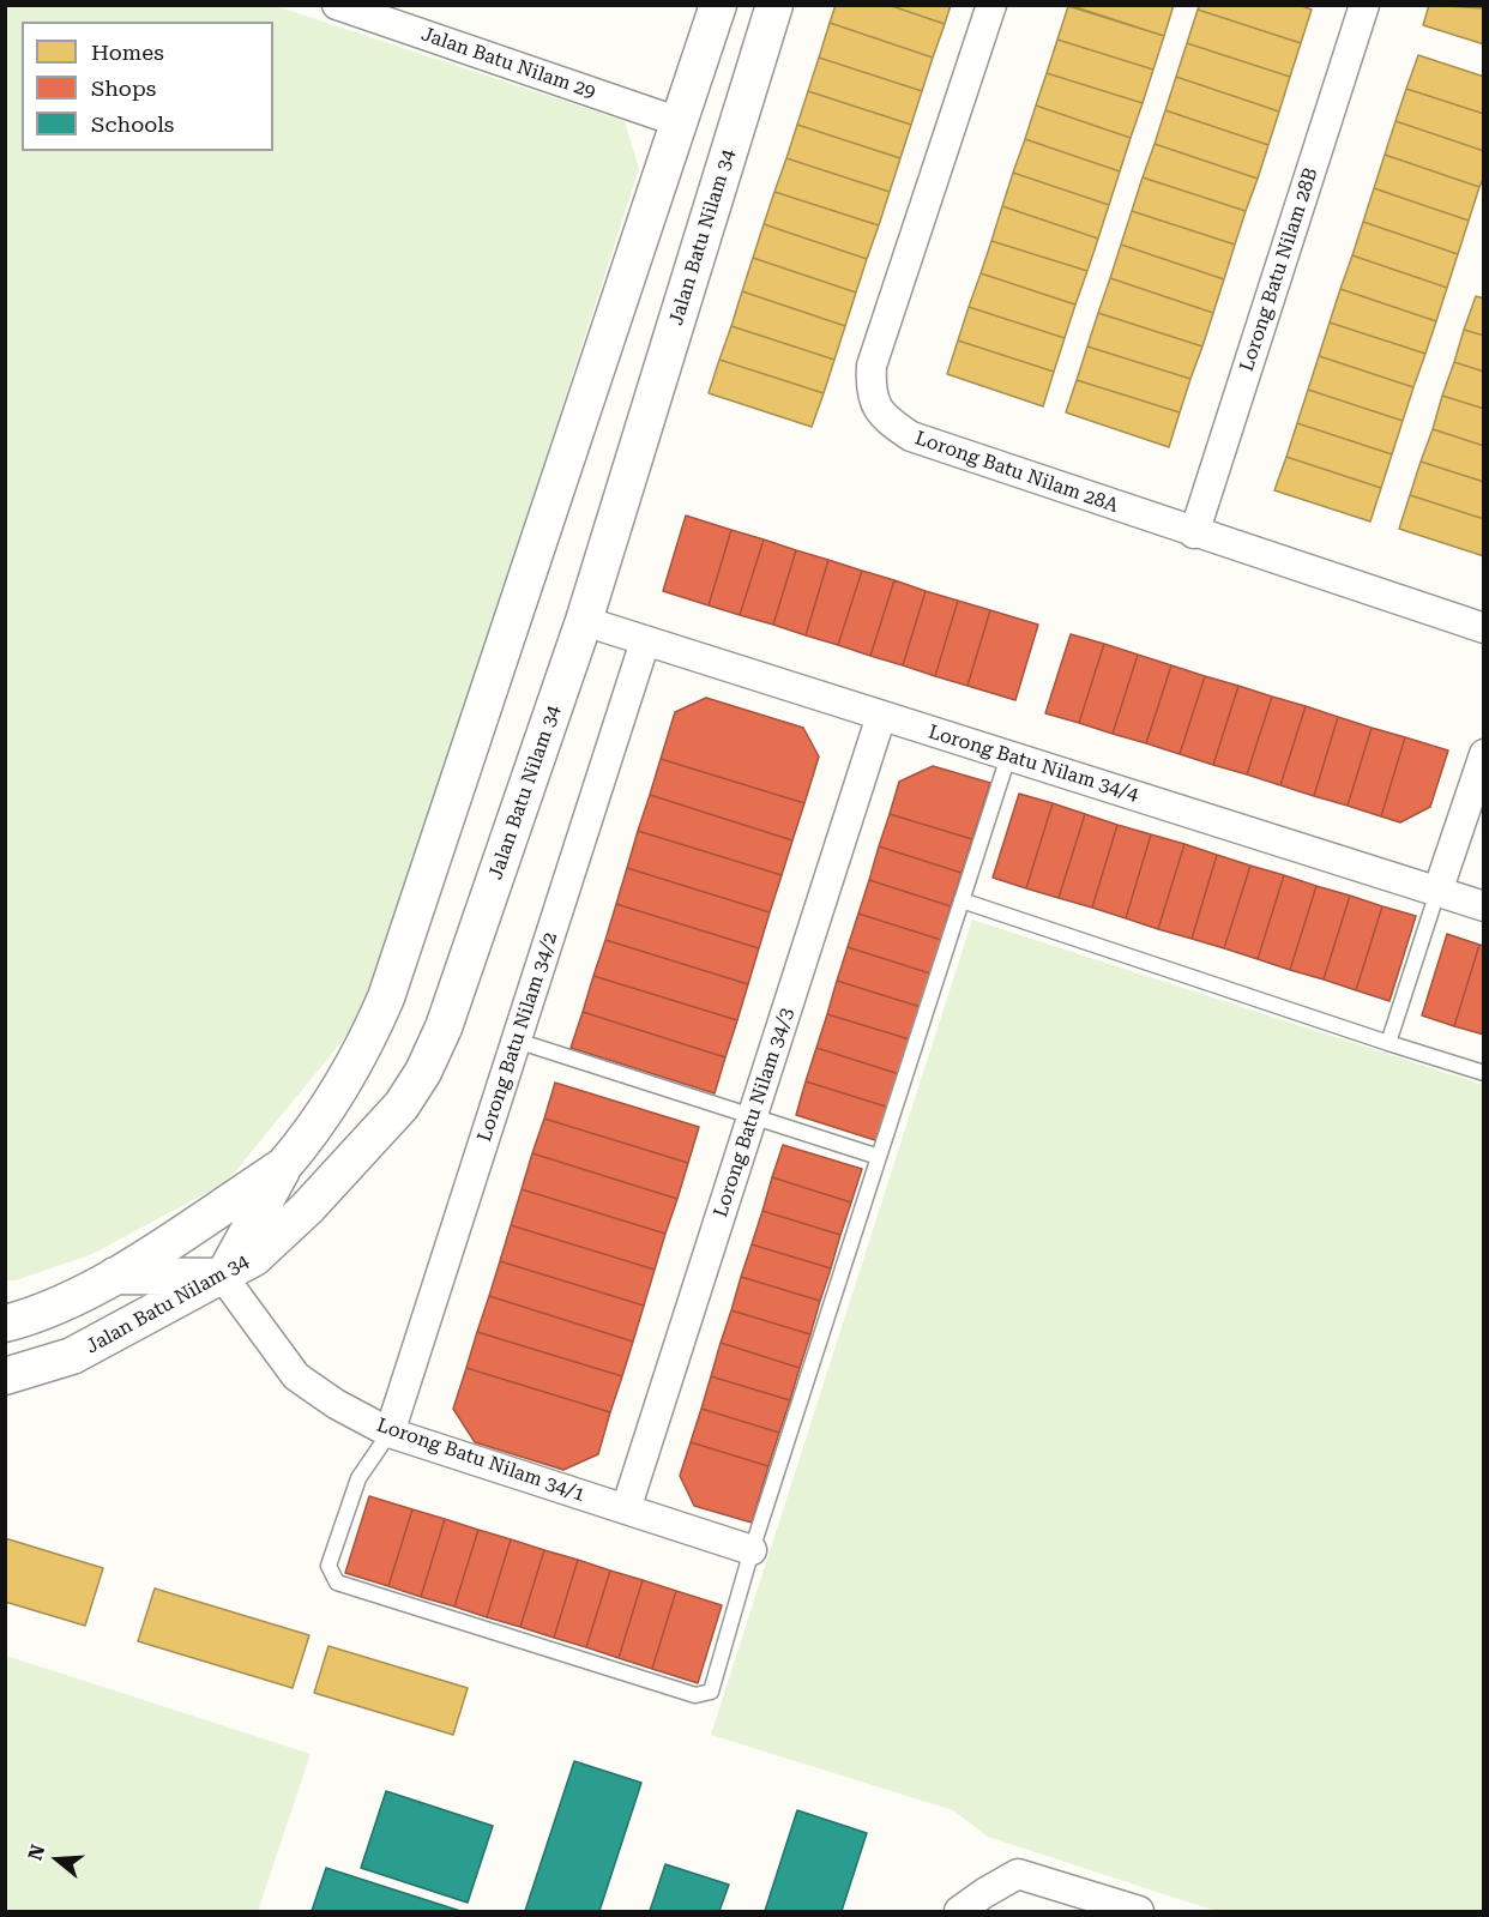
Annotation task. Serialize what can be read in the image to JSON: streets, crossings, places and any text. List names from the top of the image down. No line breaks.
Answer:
{"streets":{"street":["Jalan Batu Nilam 29","Jalan Batu Nilam 34","Lorong Batu Nilam 28B","Lorong Batu Nilam 28A","Lorong Batu Nilam 34/4","Lorong Batu Nilam 34/2","Lorong Batu Nilam 34/3","Lorong Batu Nilam 34/1"]},"crossings":[["Jalan Batu Nilam 34","Lorong Batu Nilam 34/4"],["Jalan Batu Nilam 34","Lorong Batu Nilam 34/1"],["Lorong Batu Nilam 28B","Lorong Batu Nilam 28A"],["Lorong Batu Nilam 34/4","Lorong Batu Nilam 34/2"],["Lorong Batu Nilam 34/4","Lorong Batu Nilam 34/3"],["Lorong Batu Nilam 34/2","Lorong Batu Nilam 34/1"],["Lorong Batu Nilam 34/3","Lorong Batu Nilam 34/1"]],"legend":["Homes","Shops","Schools"],"north":"left"}
